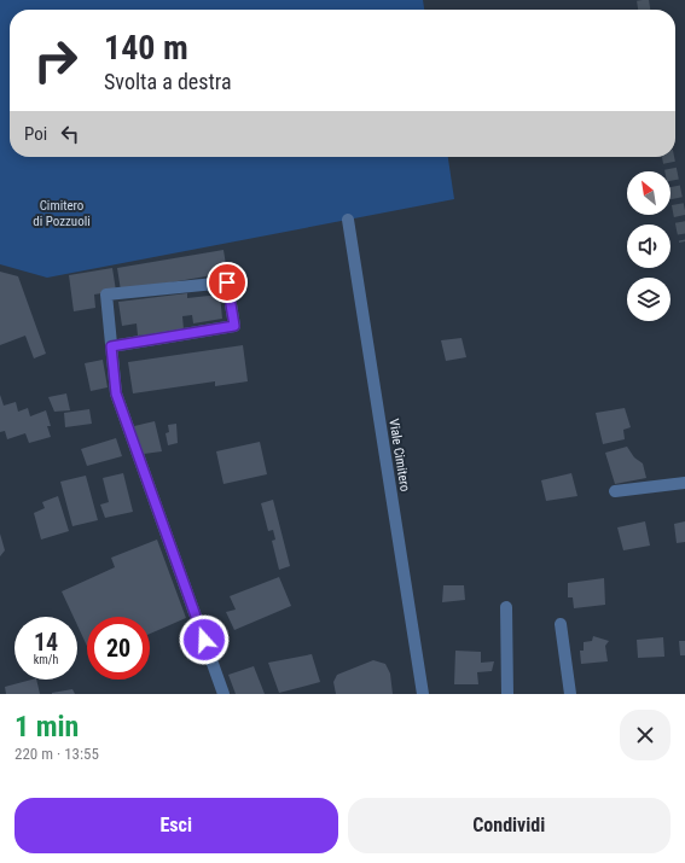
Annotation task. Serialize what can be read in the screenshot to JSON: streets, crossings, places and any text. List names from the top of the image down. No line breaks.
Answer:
{"streets":{"street":["Viale Cimitero"]},"parks":["Cimitero di Pozzuoli"],"north":"top left","page":{"turn":["140 m","Svolta a destra"],"then":"Poi","speed":"14 km/h","limit":"20","heading":["1 min","220 m · 13:55"],"buttons":["Esci","Condividi"]}}
